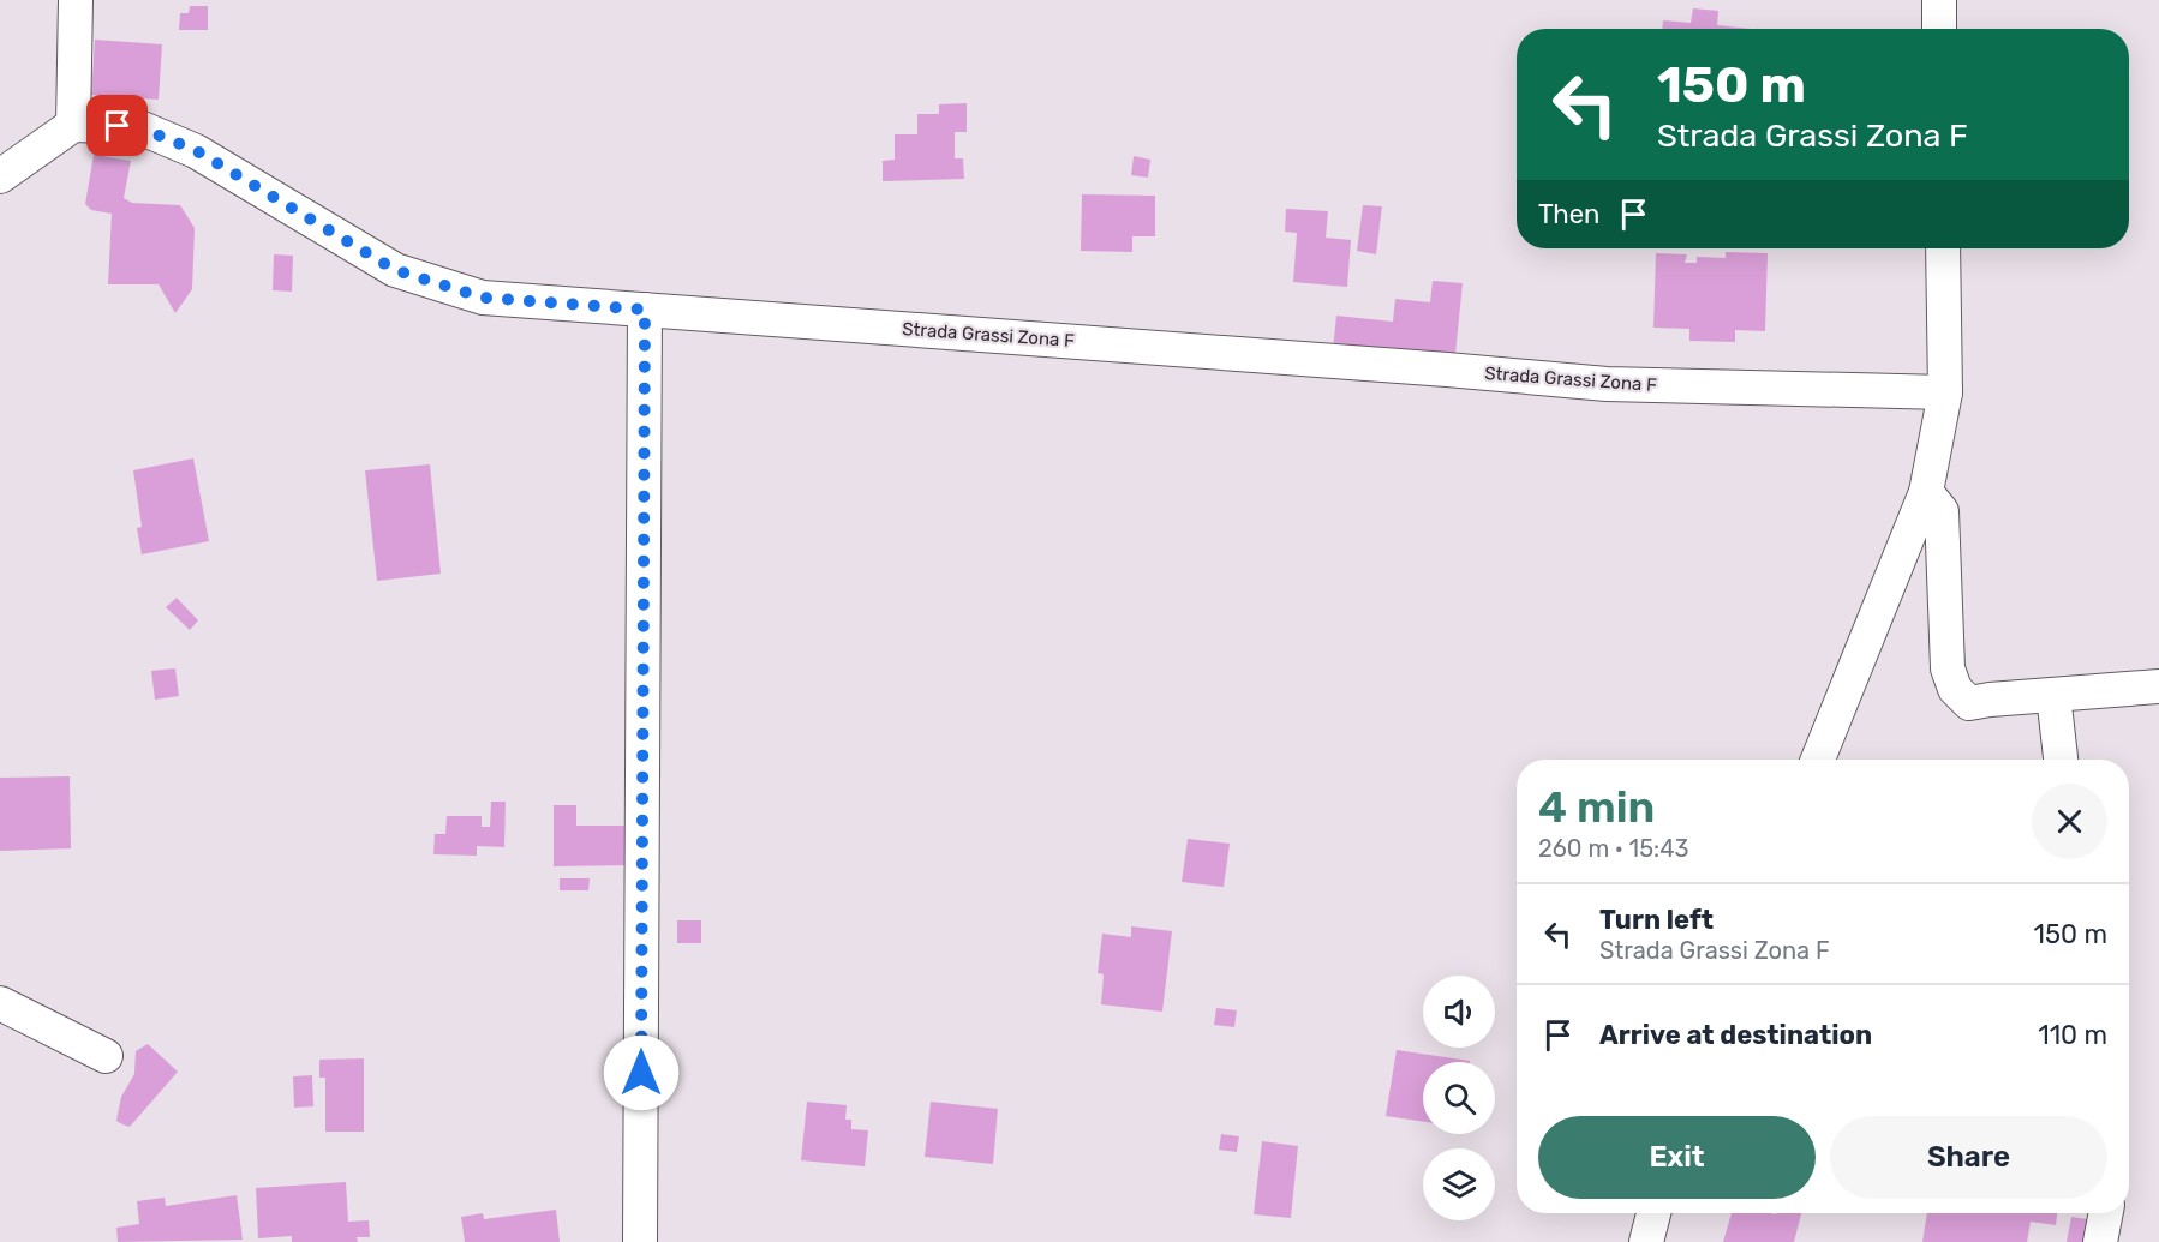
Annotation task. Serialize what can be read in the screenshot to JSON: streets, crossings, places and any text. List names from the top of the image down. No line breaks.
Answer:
{"streets":{"street":["Strada Grassi Zona F"]},"page":{"turn":["150 m","Strada Grassi Zona F"],"then":"Then","heading":["4 min","260 m · 15:43"],"list":[{"name":"Turn left","note":"Strada Grassi Zona F","value":"150 m"},{"name":"Arrive at destination","value":"110 m"}],"buttons":["Exit","Share"]}}
